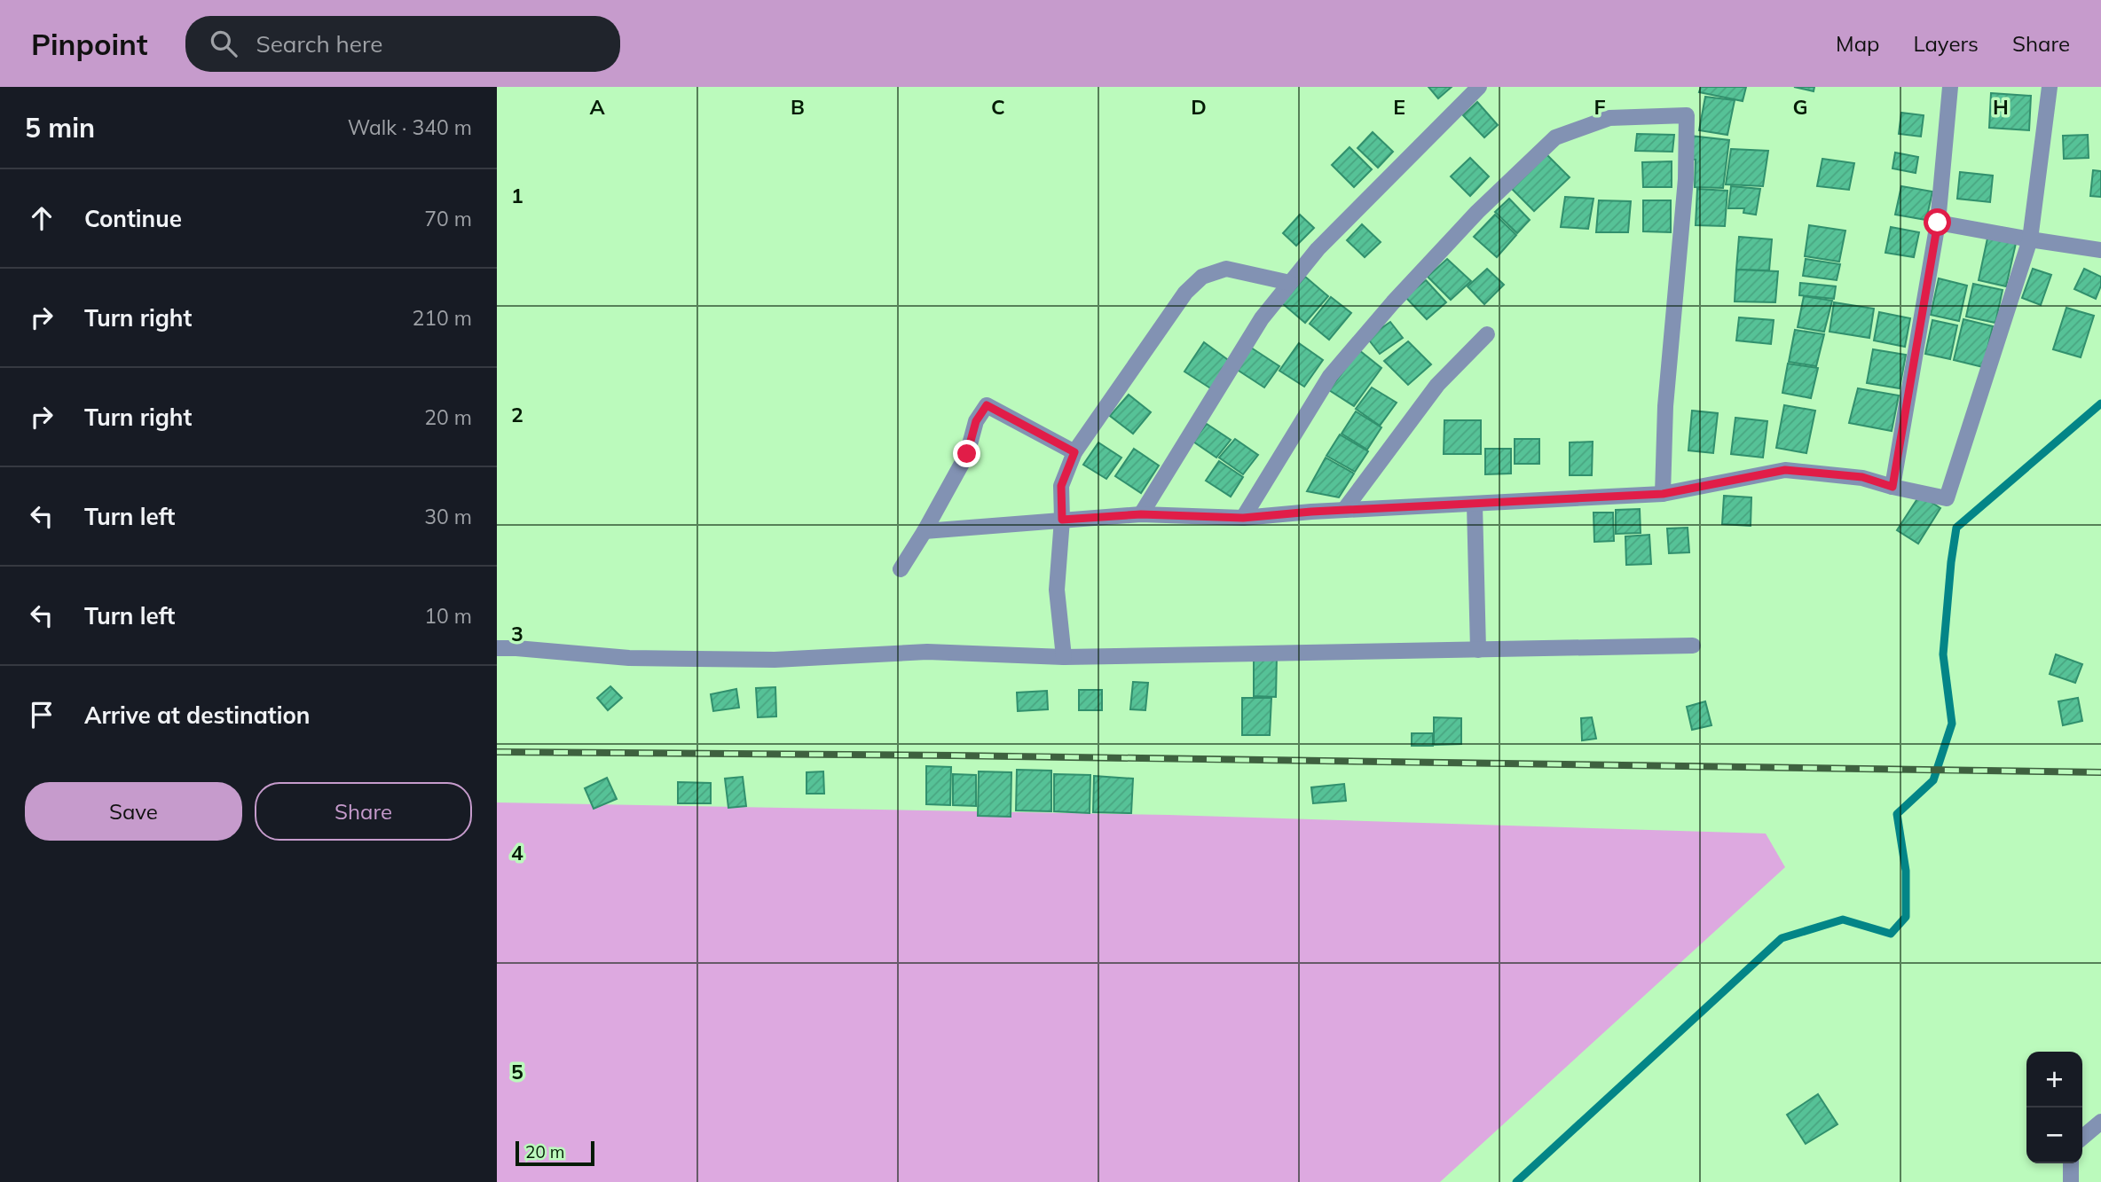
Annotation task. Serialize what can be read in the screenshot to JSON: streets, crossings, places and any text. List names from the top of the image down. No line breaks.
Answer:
{"scale_bar":"20 m","page":{"header":"Pinpoint","search":"Search here","nav":["Map","Layers","Share"],"heading":["5 min","Walk · 340 m"],"list":[["Continue","70 m"],["Turn right","210 m"],["Turn right","20 m"],["Turn left","30 m"],["Turn left","10 m"],"Arrive at destination"],"buttons":["Save","Share"],"map_buttons":["+","−"],"scale":"20 m"},"grid":{"columns":["A","B","C","D","E","F","G","H"],"rows":["1","2","3","4","5"]}}
